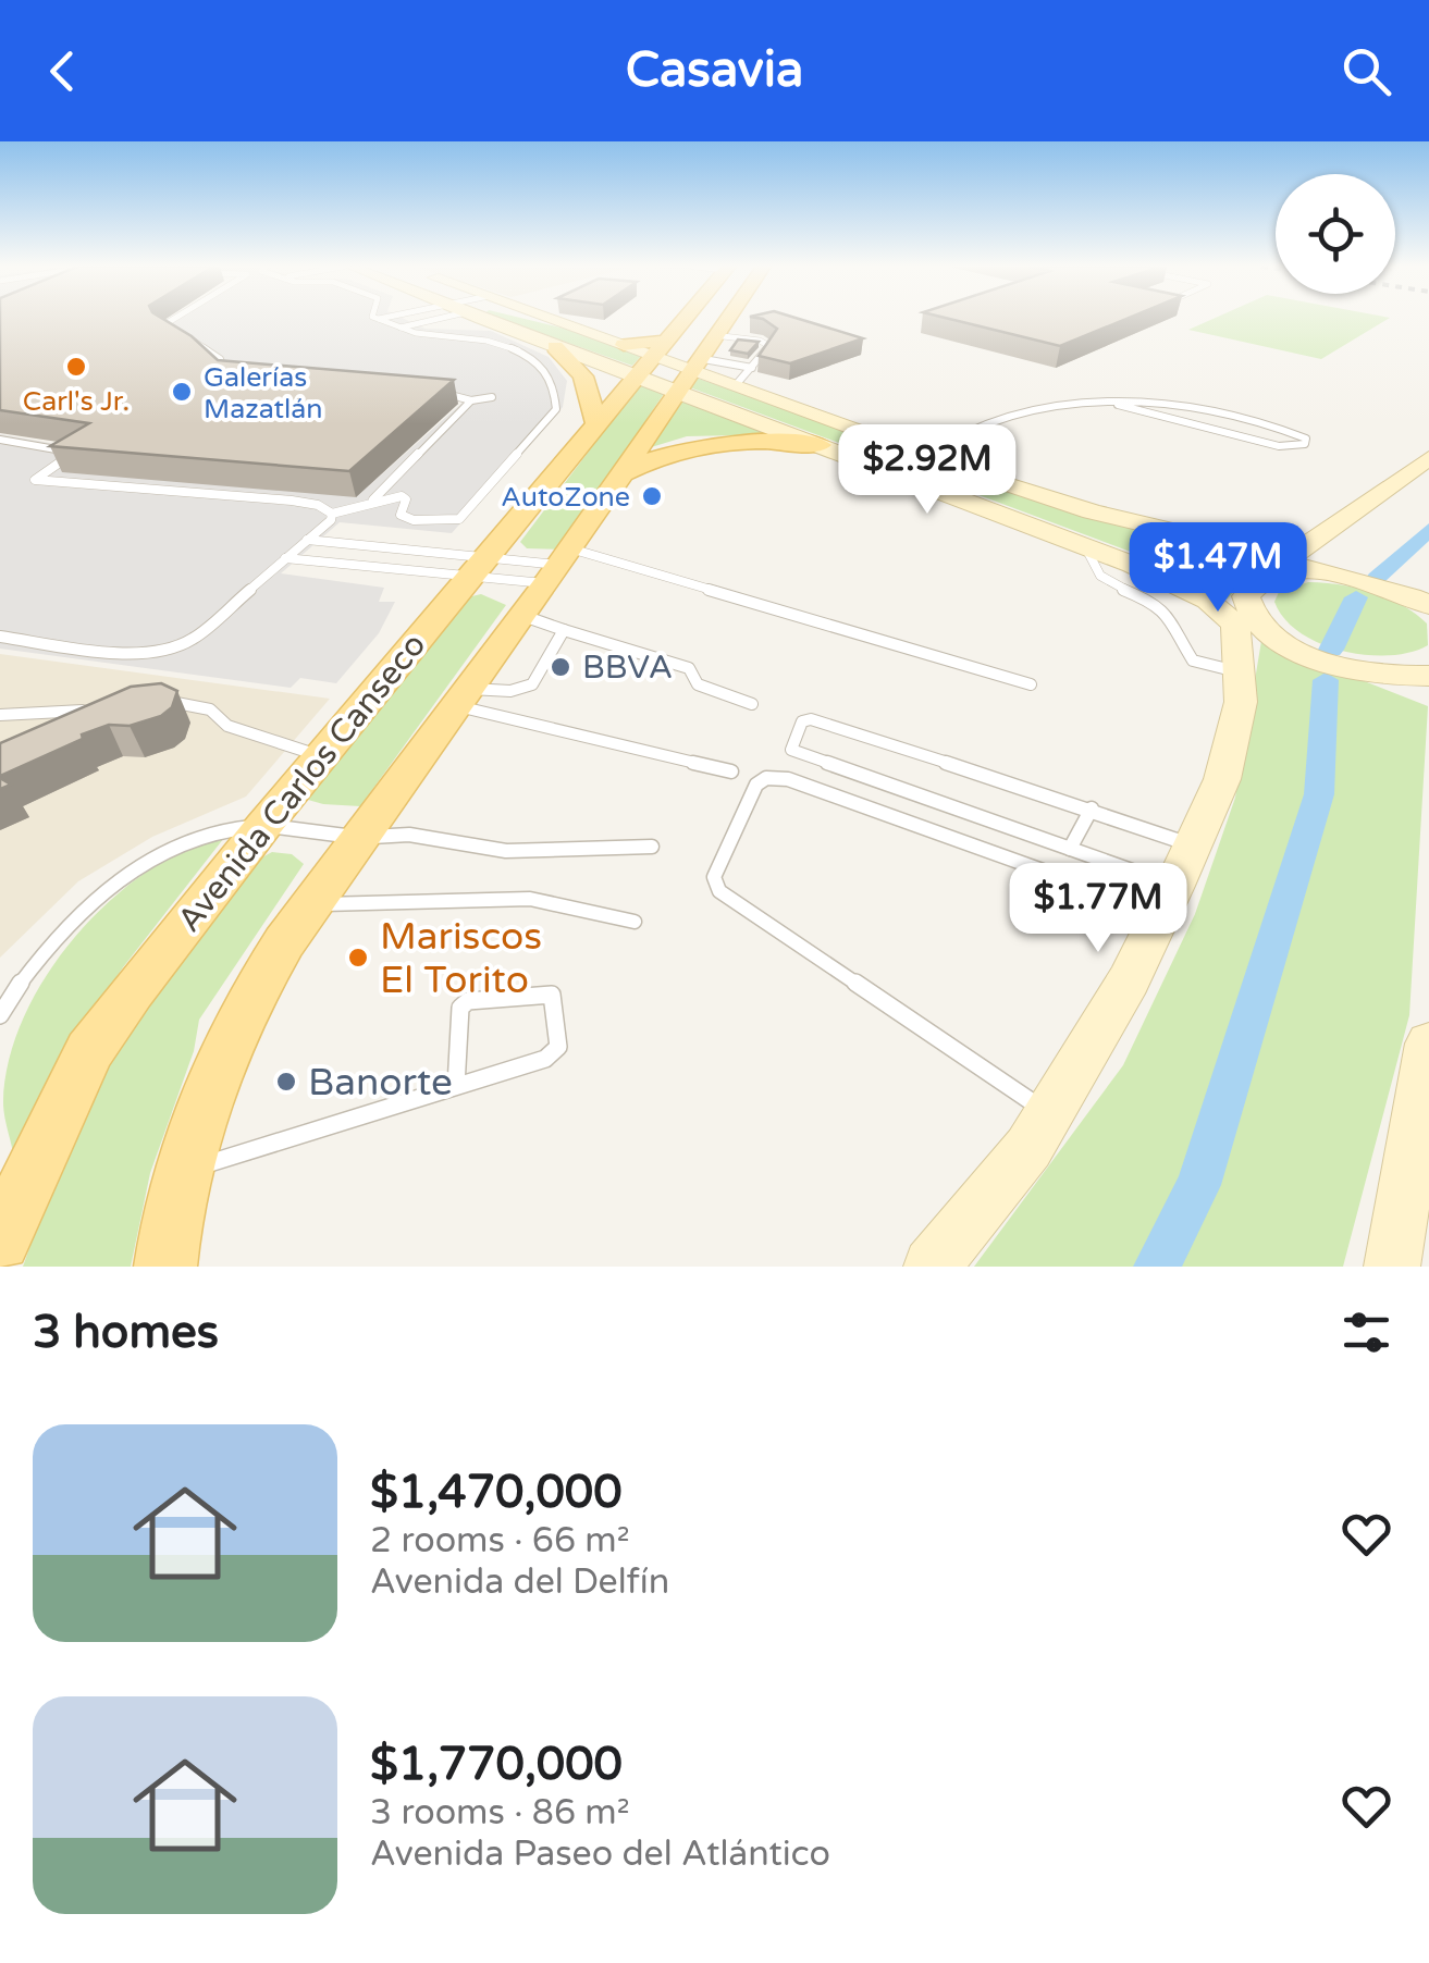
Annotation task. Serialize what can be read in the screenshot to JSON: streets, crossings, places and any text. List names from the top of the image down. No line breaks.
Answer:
{"streets":{"main road":["Avenida Carlos Canseco"]},"places":["Carl's Jr.","Galerías Mazatlán","AutoZone","BBVA","Mariscos El Torito","Banorte"],"page":{"header":"Casavia","price":["$2.92M","$1.47M","$1.77M"],"heading":"3 homes","list":[{"name":"$1,470,000","note":"2 rooms · 66 m² · Avenida del Delfín"},{"name":"$1,770,000","note":"3 rooms · 86 m² · Avenida Paseo del Atlántico"}]}}
